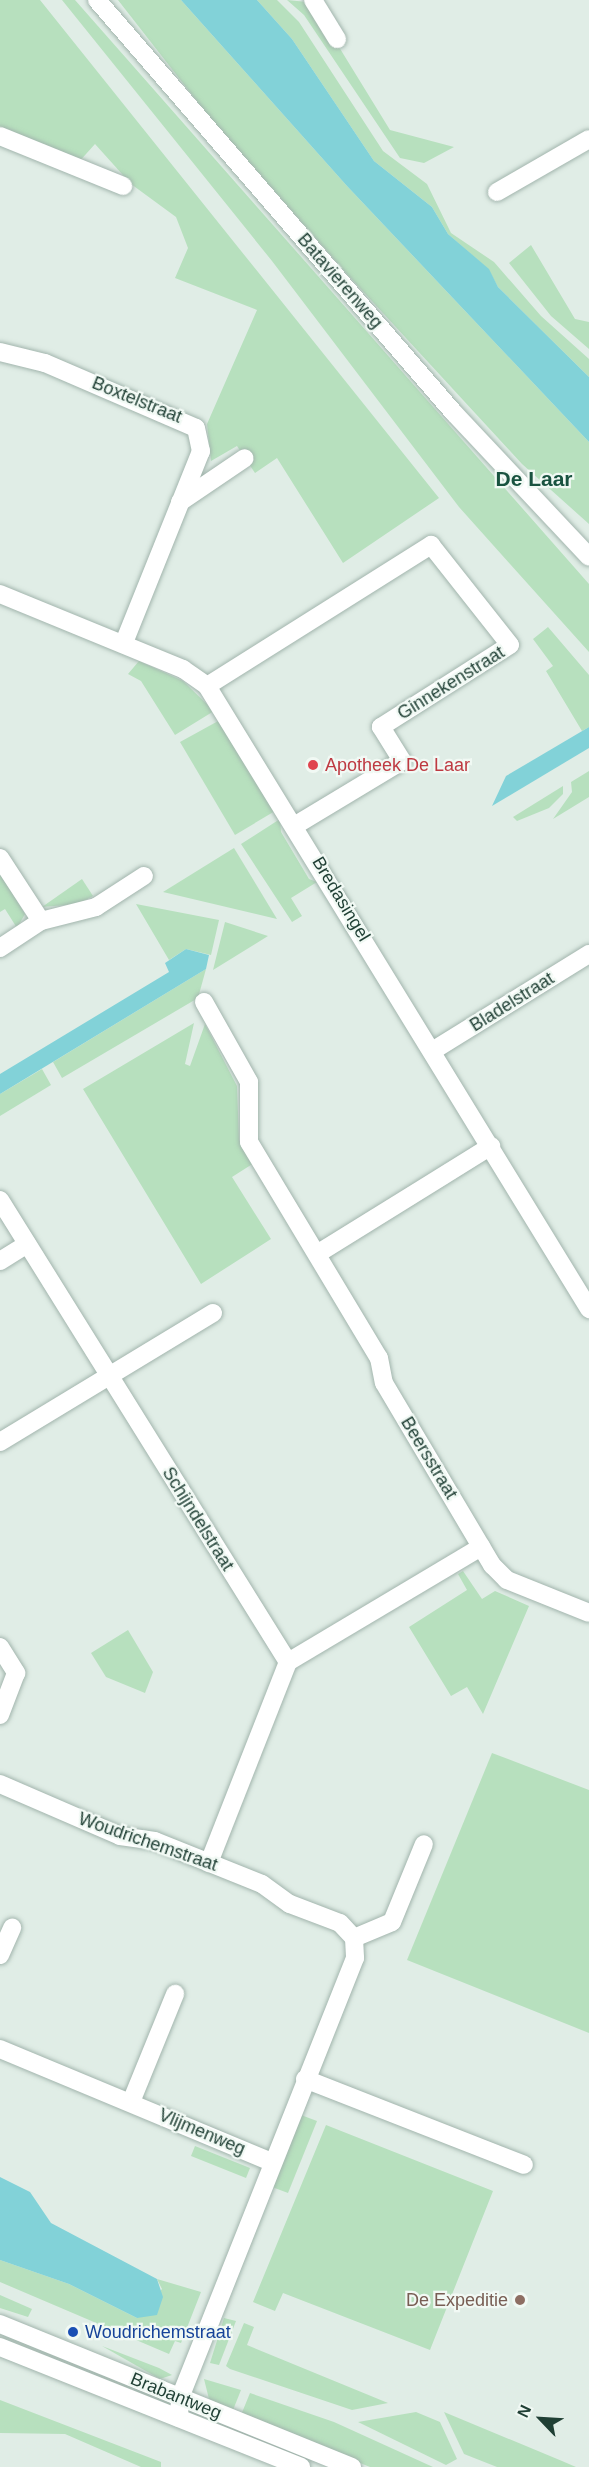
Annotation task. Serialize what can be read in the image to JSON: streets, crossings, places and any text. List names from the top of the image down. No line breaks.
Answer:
{"streets":{"street":["Batavierenweg","Boxtelstraat","Ginnekenstraat","Bredasingel","Bladelstraat","Beersstraat","Schijndelstraat","Woudrichemstraat","Vlijmenweg","Brabantweg"]},"crossings":[["Boxtelstraat","Bredasingel"],["Ginnekenstraat","Bredasingel"],["Bredasingel","Bladelstraat"]],"districts":["De Laar"],"places":["Apotheek De Laar","De Expeditie","Woudrichemstraat"],"north":"top left"}
